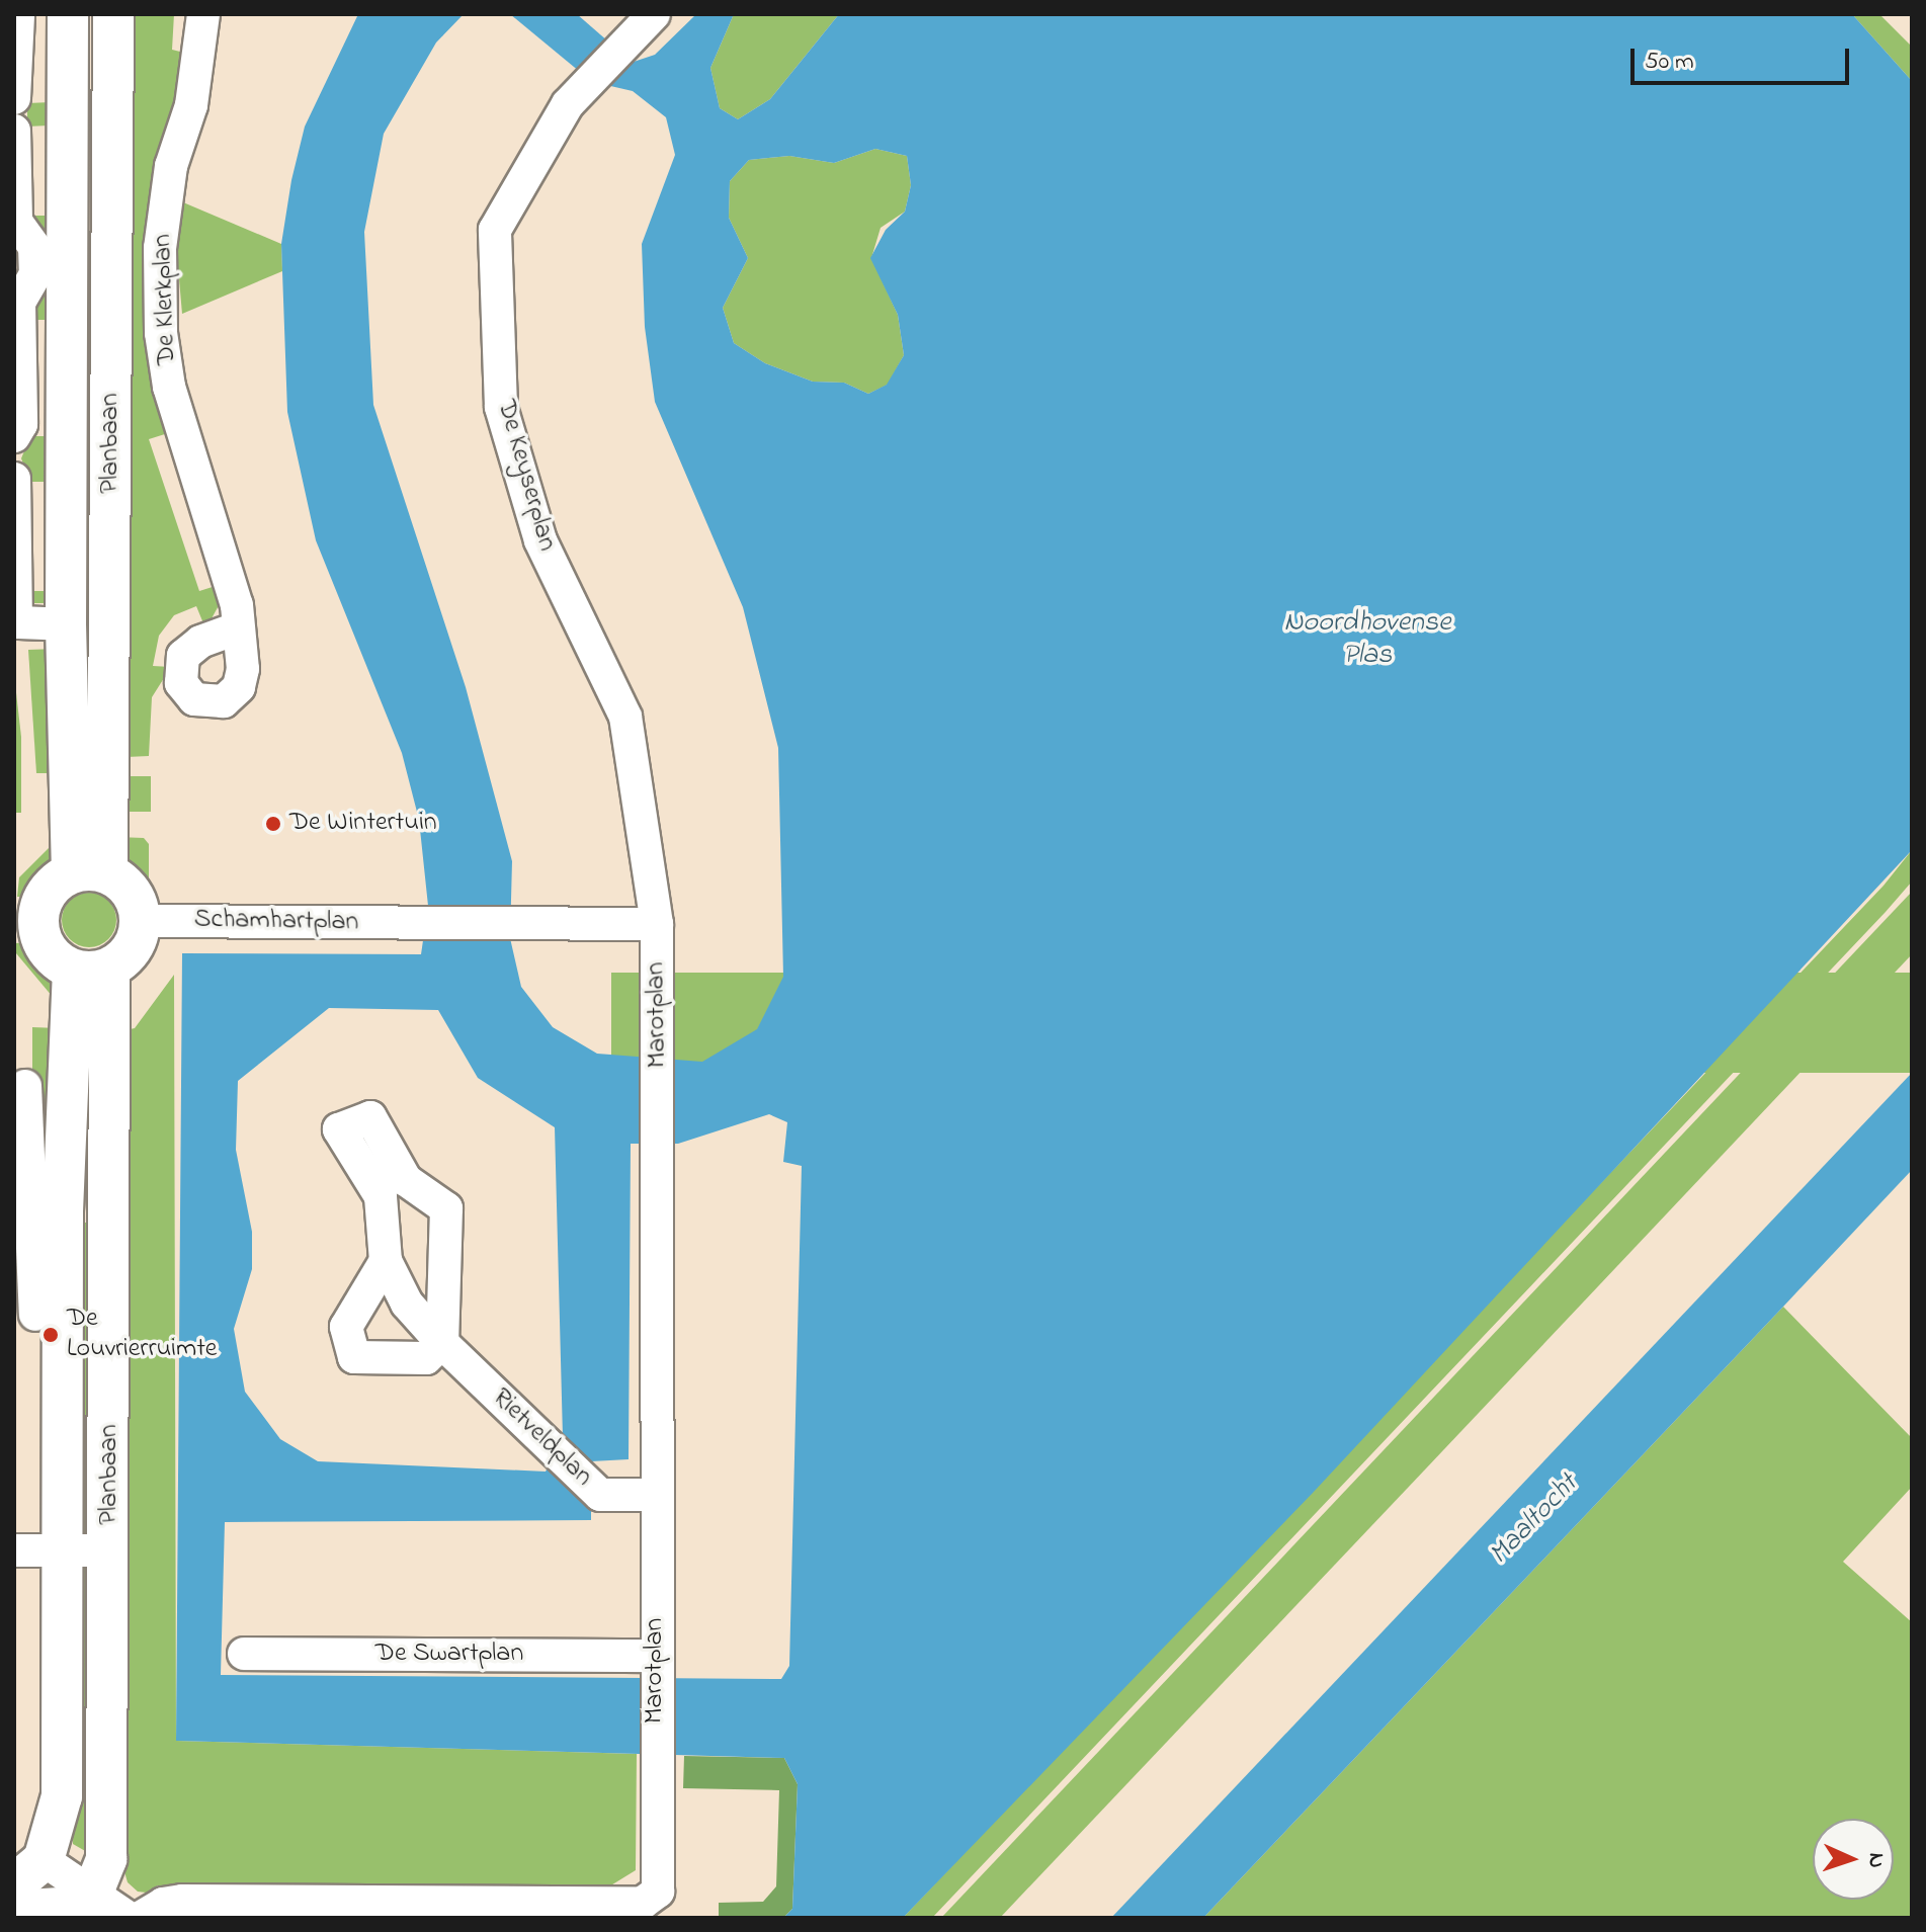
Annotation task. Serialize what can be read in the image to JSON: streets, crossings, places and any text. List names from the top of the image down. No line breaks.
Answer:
{"streets":{"street":["De Klerkplan","Planbaan","De Keyserplan","Schamhartplan","Marotplan","Rietveldplan","De Swartplan"]},"crossings":[["Planbaan","Schamhartplan"],["De Keyserplan","Schamhartplan"],["De Keyserplan","Marotplan"],["Schamhartplan","Marotplan"],["Marotplan","Rietveldplan"],["Marotplan","De Swartplan"]],"water":["Noordhovense Plas","Maaltocht"],"places":["De Wintertuin","De Louvrierruimte"],"scale_bar":"50 m","north":"right"}
